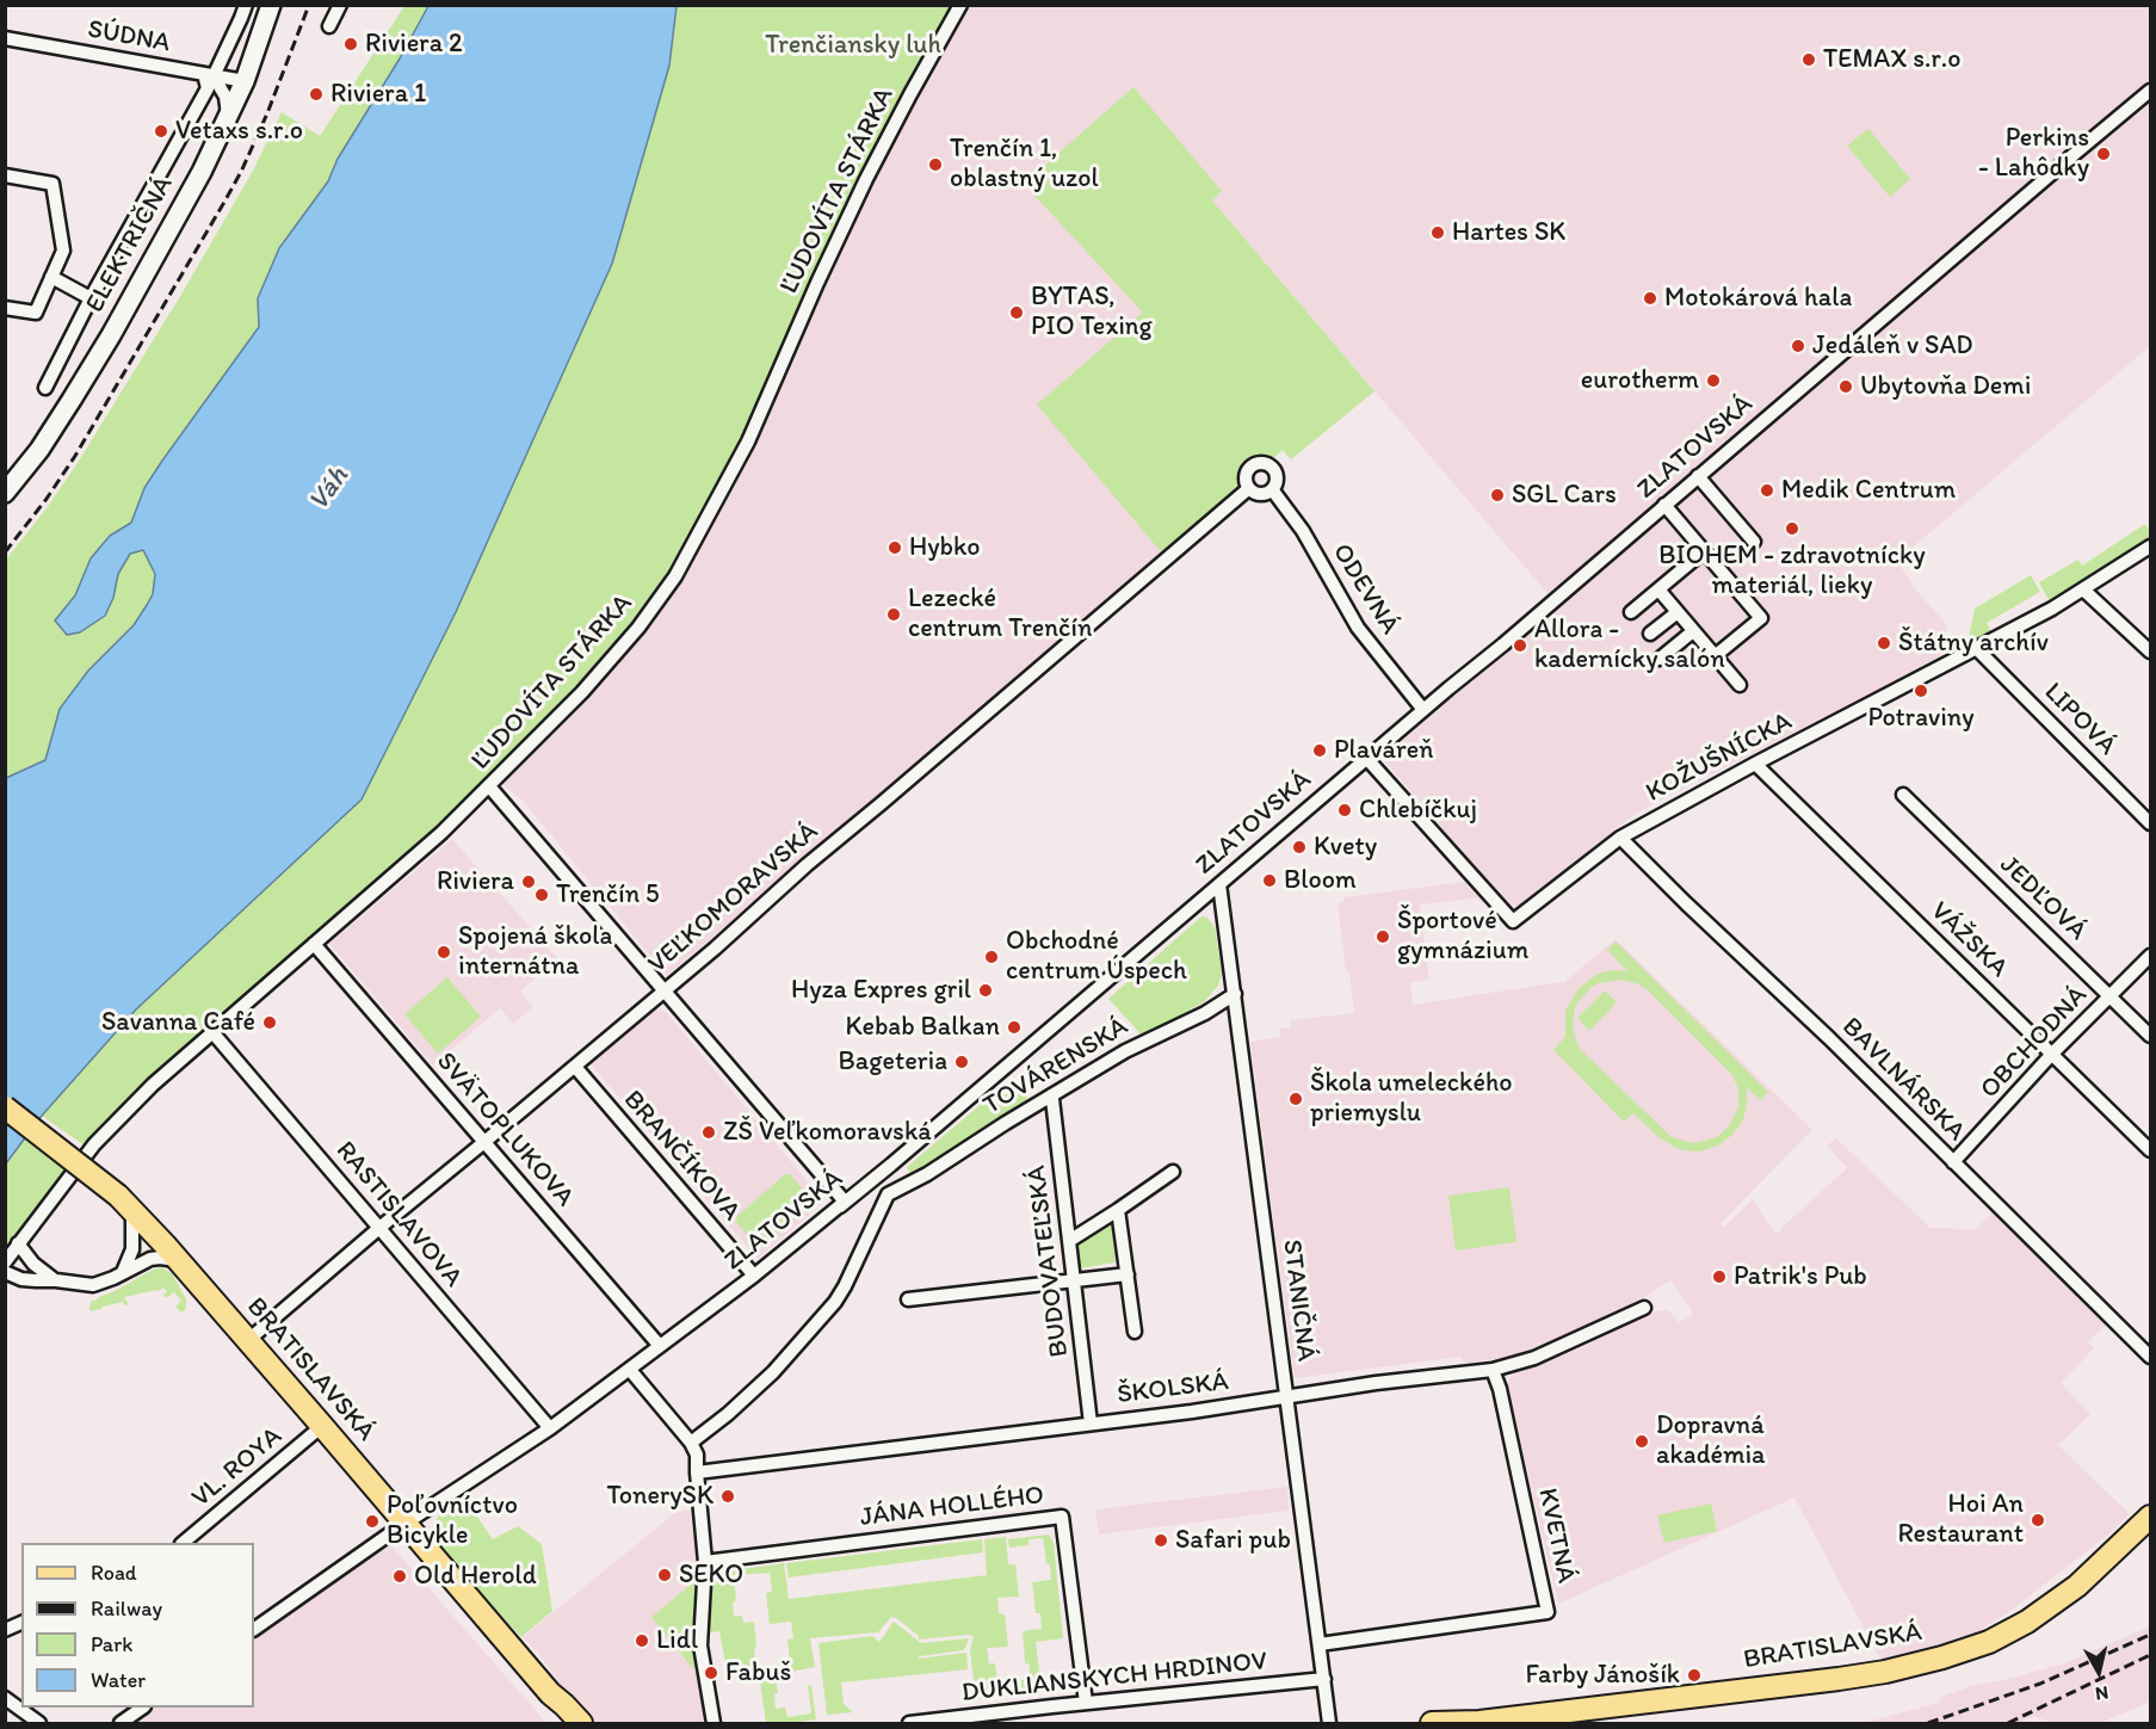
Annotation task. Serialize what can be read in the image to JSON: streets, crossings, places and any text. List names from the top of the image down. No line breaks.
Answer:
{"streets":{"main road":["ELEKTRIČNÁ","BRATISLAVSKÁ"],"street":["SÚDNA","ĽUDOVÍTA STÁRKA","ZLATOVSKÁ","ODEVNÁ","LIPOVÁ","KOŽUŠNÍCKA","VEĽKOMORAVSKÁ","JEDĽOVÁ","VÁŽSKA","OBCHODNÁ","TOVÁRENSKÁ","BAVLNÁRSKA","SVÄTOPLUKOVA","BRANČÍKOVA","RASTISLAVOVA","BUDOVATEĽSKÁ","STANIČNÁ","ŠKOLSKÁ","VL. ROYA","JÁNA HOLLÉHO","KVETNÁ","DUKLIANSKYCH HRDINOV"]},"crossings":[["SÚDNA","ELEKTRIČNÁ"],["ĽUDOVÍTA STÁRKA","SVÄTOPLUKOVA"],["ĽUDOVÍTA STÁRKA","RASTISLAVOVA"],["ZLATOVSKÁ","ODEVNÁ"],["ZLATOVSKÁ","KOŽUŠNÍCKA"],["ZLATOVSKÁ","SVÄTOPLUKOVA"],["ZLATOVSKÁ","BRANČÍKOVA"],["ZLATOVSKÁ","RASTISLAVOVA"],["ZLATOVSKÁ","STANIČNÁ"],["ZLATOVSKÁ","BRATISLAVSKÁ"],["ODEVNÁ","VEĽKOMORAVSKÁ"],["LIPOVÁ","KOŽUŠNÍCKA"],["KOŽUŠNÍCKA","VÁŽSKA"],["KOŽUŠNÍCKA","BAVLNÁRSKA"],["VEĽKOMORAVSKÁ","SVÄTOPLUKOVA"],["VEĽKOMORAVSKÁ","BRANČÍKOVA"],["VEĽKOMORAVSKÁ","RASTISLAVOVA"],["VEĽKOMORAVSKÁ","BRATISLAVSKÁ"],["JEDĽOVÁ","OBCHODNÁ"],["VÁŽSKA","OBCHODNÁ"],["OBCHODNÁ","BAVLNÁRSKA"],["TOVÁRENSKÁ","BUDOVATEĽSKÁ"],["TOVÁRENSKÁ","STANIČNÁ"],["BUDOVATEĽSKÁ","ŠKOLSKÁ"],["STANIČNÁ","ŠKOLSKÁ"],["STANIČNÁ","KVETNÁ"],["STANIČNÁ","DUKLIANSKYCH HRDINOV"],["BRATISLAVSKÁ","VL. ROYA"],["ŠKOLSKÁ","KVETNÁ"],["JÁNA HOLLÉHO","DUKLIANSKYCH HRDINOV"]],"water":["Váh"],"parks":["Trenčiansky luh"],"places":["Riviera 2","TEMAX s.r.o","Riviera 1","Vetaxs s.r.o","Perkins - Lahôdky","Trenčín 1, oblastný uzol","Hartes SK","Motokárová hala","BYTAS, PIO Texing","Jedáleň v SAD","eurotherm","Ubytovňa Demi","Medik Centrum","SGL Cars","BIOHEM - zdravotnícky materiál, lieky","Hybko","Lezecké centrum Trenčín","Štátny archív","Allora - kadernícky salón","Potraviny","Plaváreň","Chlebíčkuj","Kvety","Bloom","Riviera","Trenčín 5","Športové gymnázium","Spojená škola internátna","Obchodné centrum Úspech","Hyza Expres gril","Savanna Café","Kebab Balkan","Bageteria","Škola umeleckého priemyslu","ZŠ Veľkomoravská","Patrik's Pub","Dopravná akadémia","TonerySK","Hoi An Restaurant","Poľovníctvo Bicykle","Safari pub","SEKO","Old Herold","Lidl","Fabuš","Farby Jánošík"],"legend":["Road","Railway","Park","Water"],"north":"bottom"}
